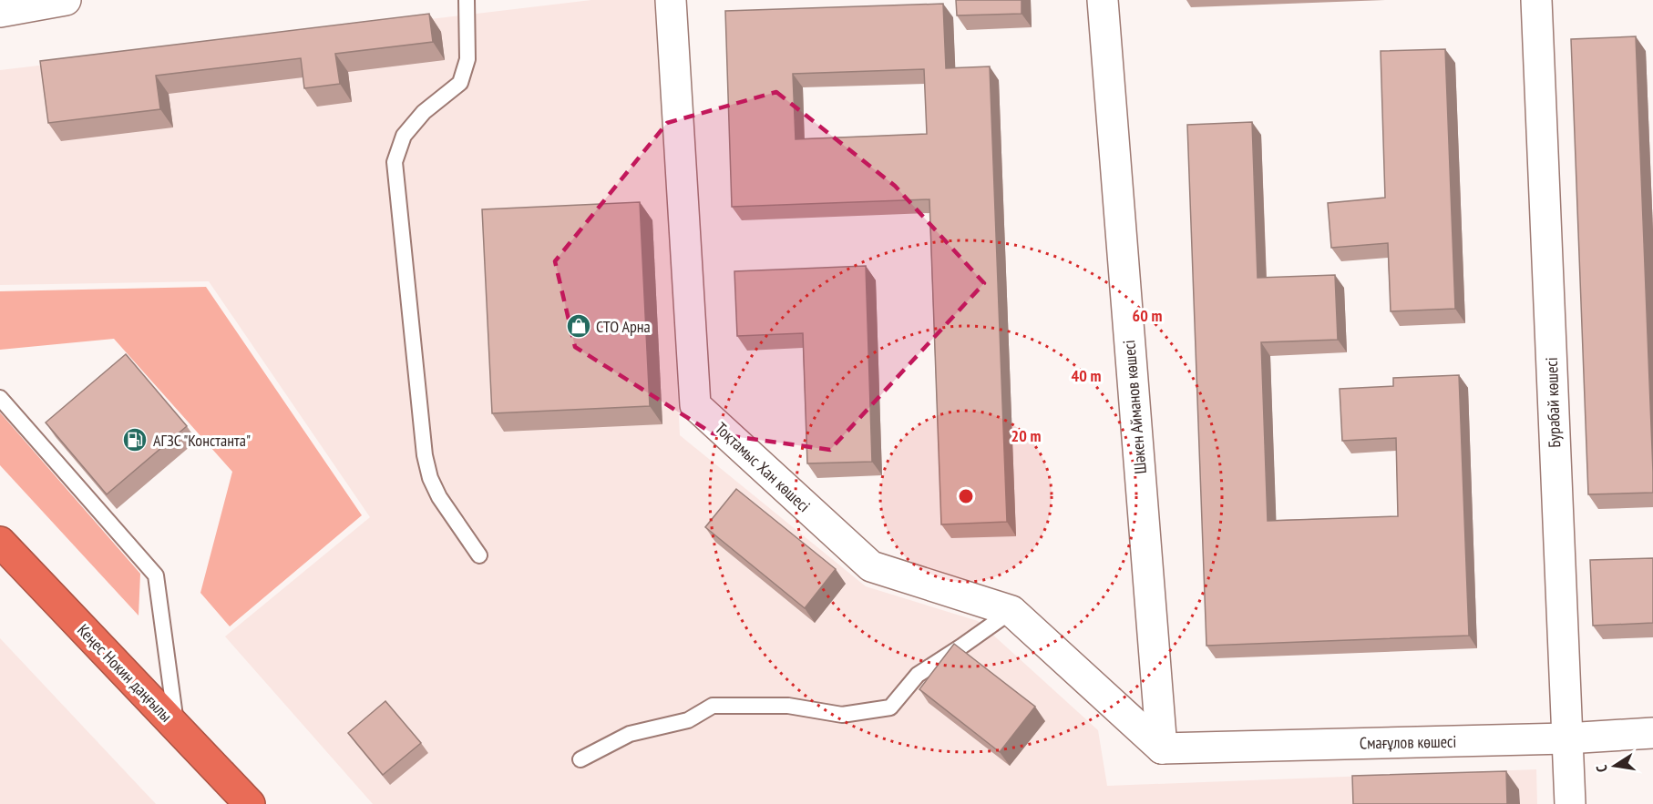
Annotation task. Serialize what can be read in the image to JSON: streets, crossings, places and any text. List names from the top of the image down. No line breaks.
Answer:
{"streets":{"highway":["Кеңес Нокин даңғылы"],"street":["Бурабай көшесі","Шәкен Айманов көшесі","Тоқтамыс Хан көшесі","Смағұлов көшесі"]},"crossings":[["Бурабай көшесі","Смағұлов көшесі"],["Шәкен Айманов көшесі","Тоқтамыс Хан көшесі"],["Шәкен Айманов көшесі","Смағұлов көшесі"],["Тоқтамыс Хан көшесі","Смағұлов көшесі"]],"places":{"shop":["СТО Арна"],"fuel station":["АГЗС \"Константа\""]},"north":"left","rings":["60 m","40 m","20 m"]}
